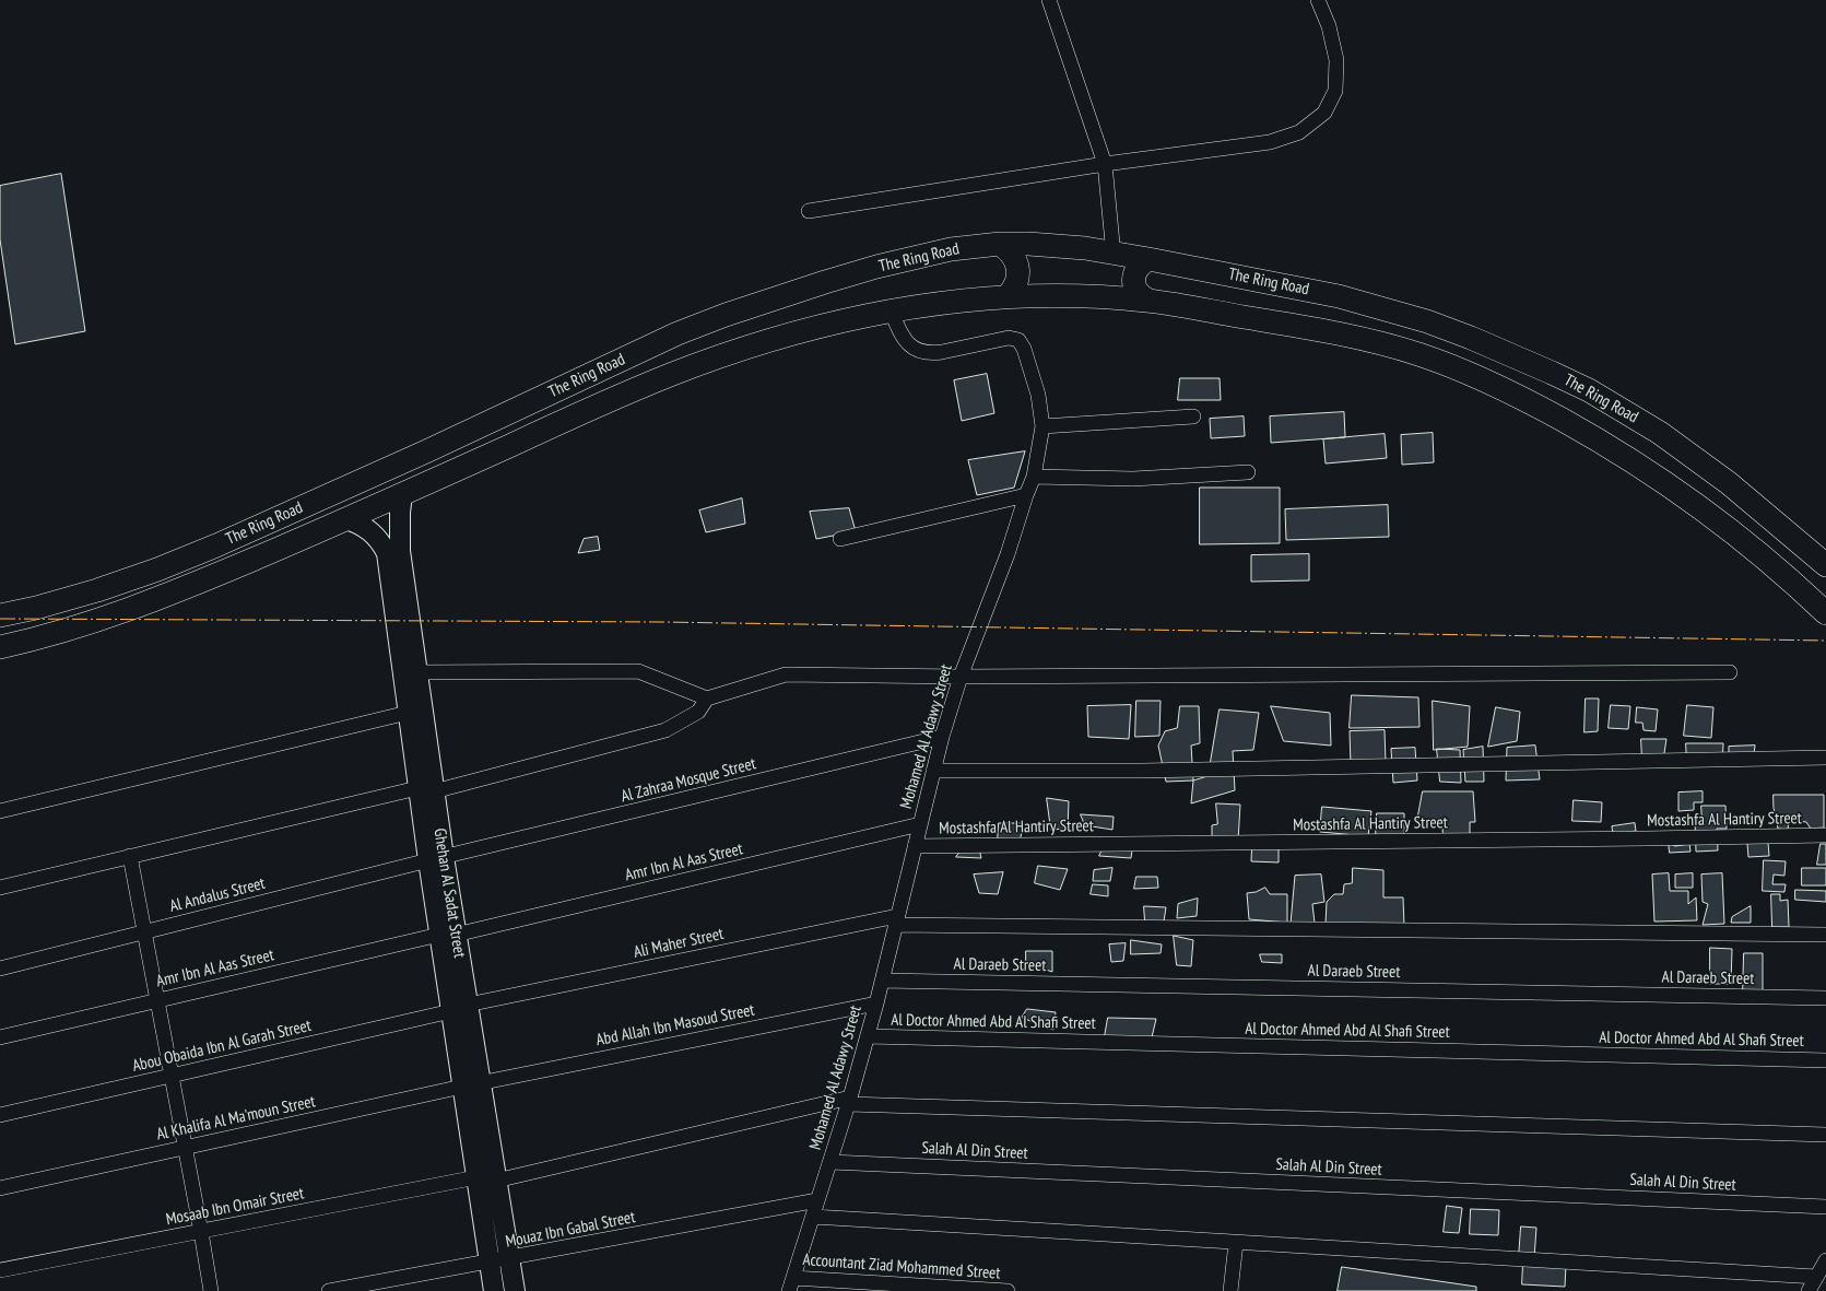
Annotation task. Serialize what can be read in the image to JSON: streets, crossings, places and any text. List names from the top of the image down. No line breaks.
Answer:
{"streets":{"highway":["The Ring Road"],"main road":["Ghehan Al Sadat Street"],"street":["Mohamed Al Adawy Street","Al Zahraa Mosque Street","Mostashfa Al Hantiry Street","Amr Ibn Al Aas Street","Al Andalus Street","Ali Maher Street","Al Daraeb Street","Al Doctor Ahmed Abd Al Shafi Street","Abd Allah Ibn Masoud Street","Abou Obaida Ibn Al Garah Street","Al Khalifa Al Ma'moun Street","Salah Al Din Street","Mosaab Ibn Omair Street","Mouaz Ibn Gabal Street","Accountant Ziad Mohammed Street"]},"crossings":[["The Ring Road","Mohamed Al Adawy Street"],["The Ring Road","Ghehan Al Sadat Street"],["Mohamed Al Adawy Street","Al Zahraa Mosque Street"],["Mohamed Al Adawy Street","Mostashfa Al Hantiry Street"],["Mohamed Al Adawy Street","Amr Ibn Al Aas Street"],["Mohamed Al Adawy Street","Ali Maher Street"],["Mohamed Al Adawy Street","Al Daraeb Street"],["Mohamed Al Adawy Street","Al Doctor Ahmed Abd Al Shafi Street"],["Mohamed Al Adawy Street","Abd Allah Ibn Masoud Street"],["Mohamed Al Adawy Street","Salah Al Din Street"],["Mohamed Al Adawy Street","Mouaz Ibn Gabal Street"],["Mohamed Al Adawy Street","Accountant Ziad Mohammed Street"],["Al Zahraa Mosque Street","Ghehan Al Sadat Street"],["Al Zahraa Mosque Street","Al Andalus Street"],["Amr Ibn Al Aas Street","Ghehan Al Sadat Street"],["Ghehan Al Sadat Street","Al Andalus Street"],["Ghehan Al Sadat Street","Ali Maher Street"],["Ghehan Al Sadat Street","Abd Allah Ibn Masoud Street"],["Ghehan Al Sadat Street","Abou Obaida Ibn Al Garah Street"],["Ghehan Al Sadat Street","Al Khalifa Al Ma'moun Street"],["Ghehan Al Sadat Street","Mosaab Ibn Omair Street"],["Ghehan Al Sadat Street","Mouaz Ibn Gabal Street"],["Ali Maher Street","Abou Obaida Ibn Al Garah Street"],["Abd Allah Ibn Masoud Street","Al Khalifa Al Ma'moun Street"]]}
